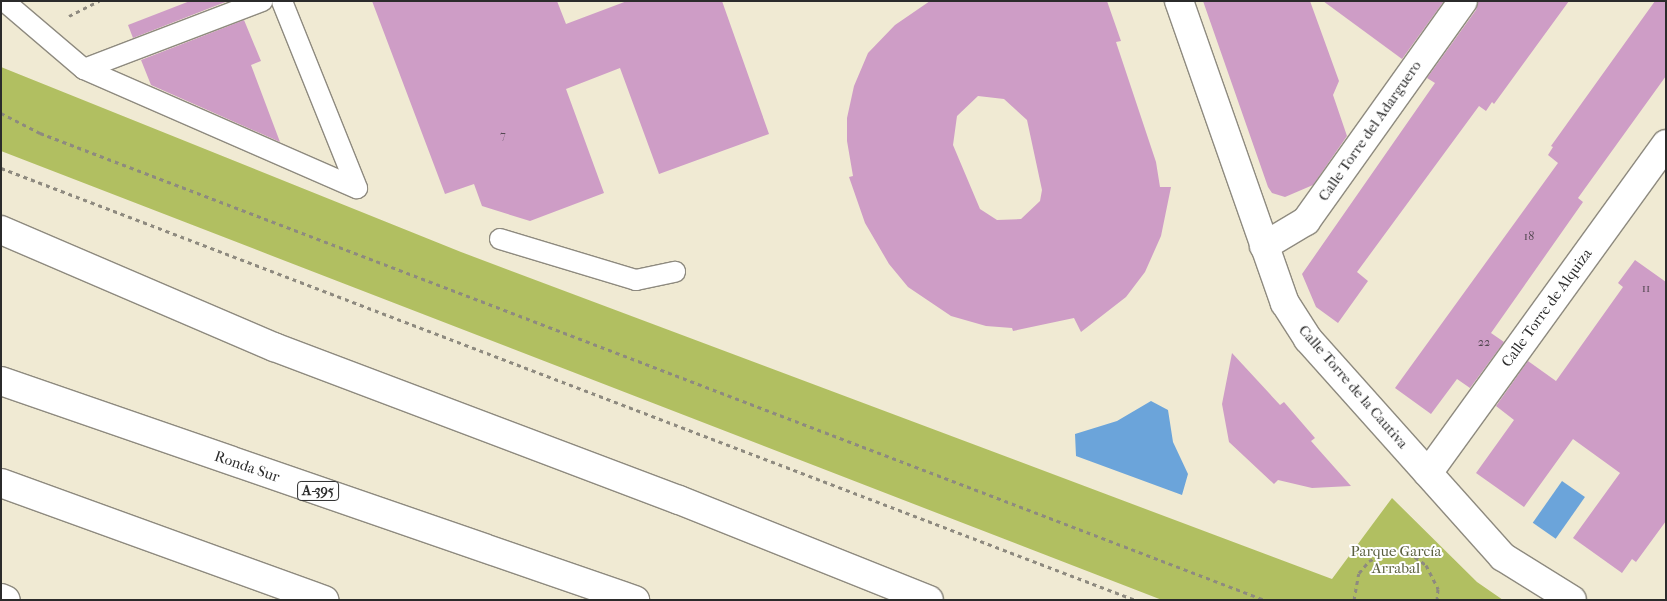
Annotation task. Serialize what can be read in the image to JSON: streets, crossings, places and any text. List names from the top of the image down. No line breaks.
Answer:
{"streets":{"main road":["Calle Torre del Adarguero","Calle Torre de Alquiza","Calle Torre de la Cautiva","Ronda Sur","A-395"]},"crossings":[["Calle Torre del Adarguero","Calle Torre de la Cautiva"],["Calle Torre de Alquiza","Calle Torre de la Cautiva"]],"parks":["Parque García Arrabal"],"house_numbers":["7","18","11","22"]}
